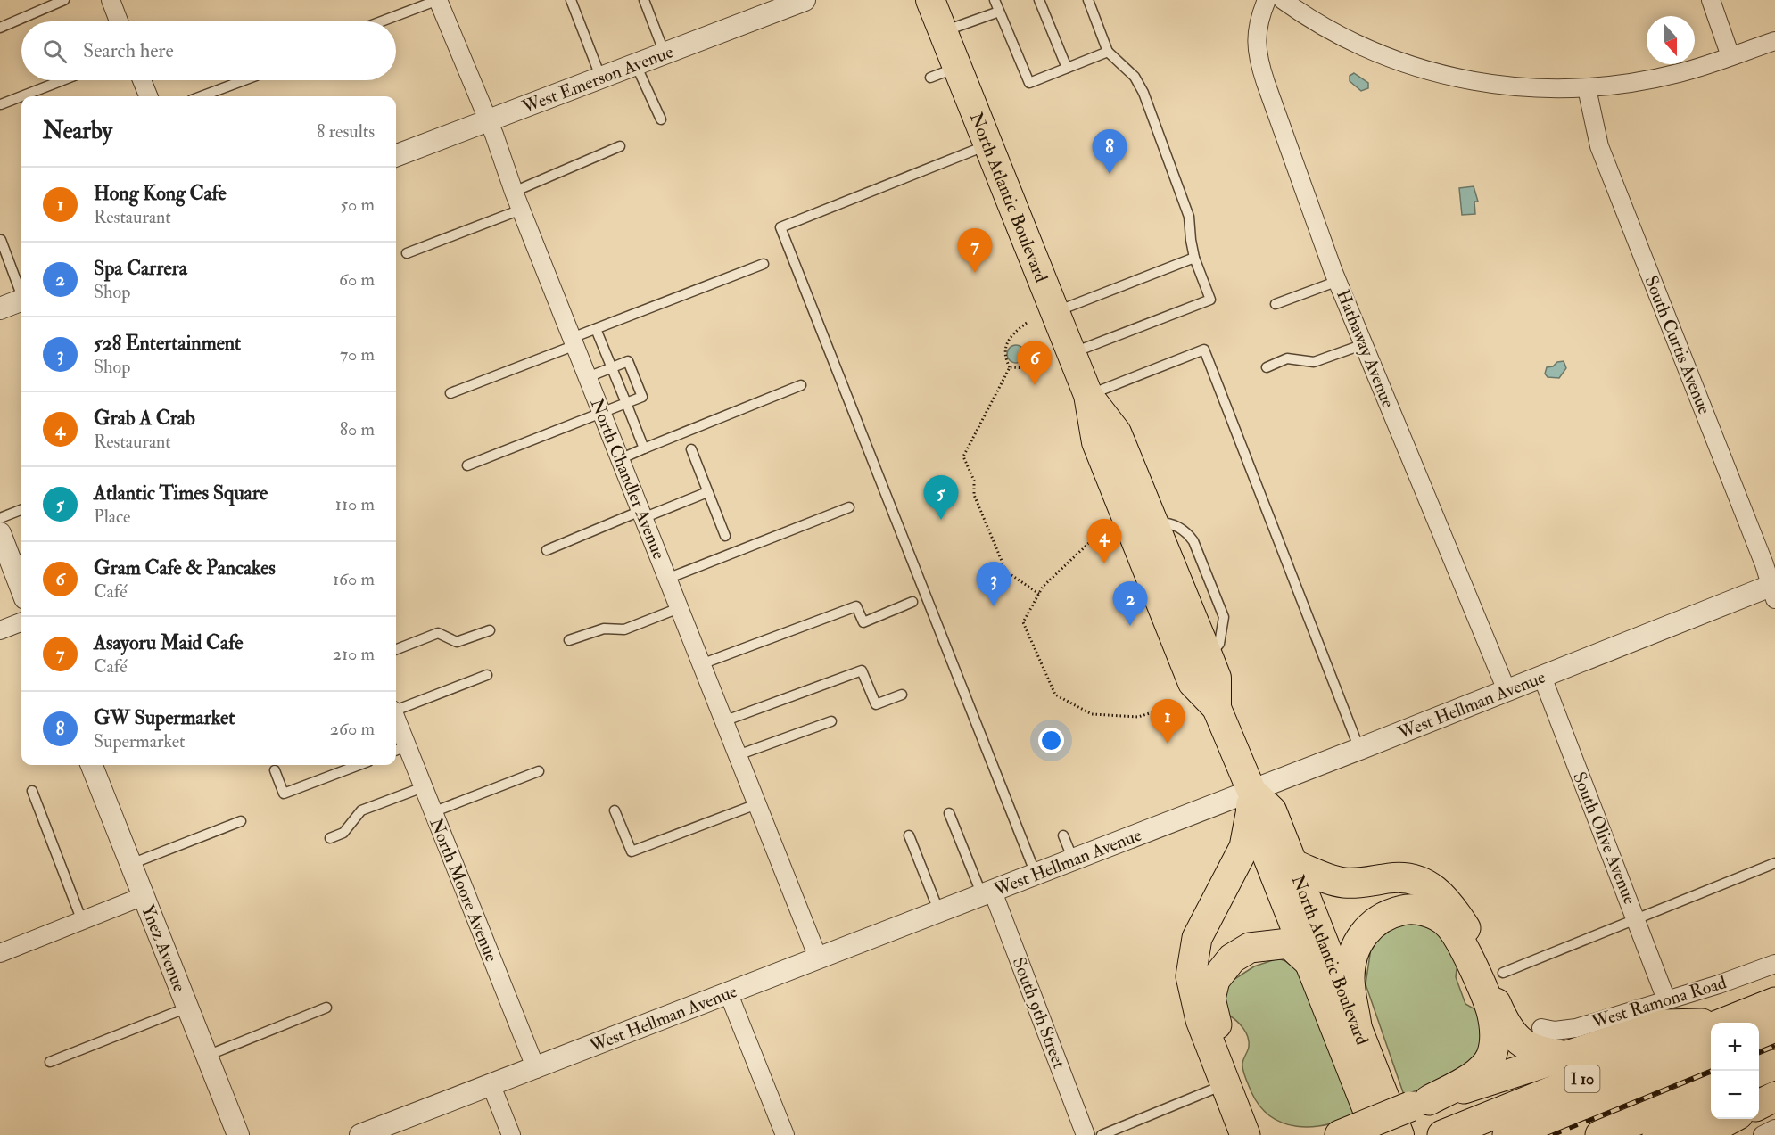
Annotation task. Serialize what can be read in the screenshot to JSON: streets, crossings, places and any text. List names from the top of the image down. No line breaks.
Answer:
{"streets":{"highway":["I 10"],"main road":["North Atlantic Boulevard"],"street":["West Emerson Avenue","South Curtis Avenue","Hathaway Avenue","North Chandler Avenue","West Hellman Avenue","South Olive Avenue","North Moore Avenue","Ynez Avenue","West Ramona Road","South 9th Street"]},"crossings":[["West Emerson Avenue","North Chandler Avenue"],["North Atlantic Boulevard","West Hellman Avenue"],["South Curtis Avenue","West Hellman Avenue"],["Hathaway Avenue","West Hellman Avenue"],["North Chandler Avenue","West Hellman Avenue"],["West Hellman Avenue","South Olive Avenue"],["West Hellman Avenue","North Moore Avenue"],["West Hellman Avenue","South 9th Street"],["South Olive Avenue","West Ramona Road"]],"north":"bottom","page":{"search":"Search here","heading":["Nearby","8 results"],"pins":["8","7","6","5","4","3","2","1"],"list":[{"mark":"1","name":"Hong Kong Cafe","note":"Restaurant","value":"50 m"},{"mark":"2","name":"Spa Carrera","note":"Shop","value":"60 m"},{"mark":"3","name":"528 Entertainment","note":"Shop","value":"70 m"},{"mark":"4","name":"Grab A Crab","note":"Restaurant","value":"80 m"},{"mark":"5","name":"Atlantic Times Square","note":"Place","value":"110 m"},{"mark":"6","name":"Gram Cafe & Pancakes","note":"Café","value":"160 m"},{"mark":"7","name":"Asayoru Maid Cafe","note":"Café","value":"210 m"},{"mark":"8","name":"GW Supermarket","note":"Supermarket","value":"260 m"}],"map_buttons":["+","−"]}}
